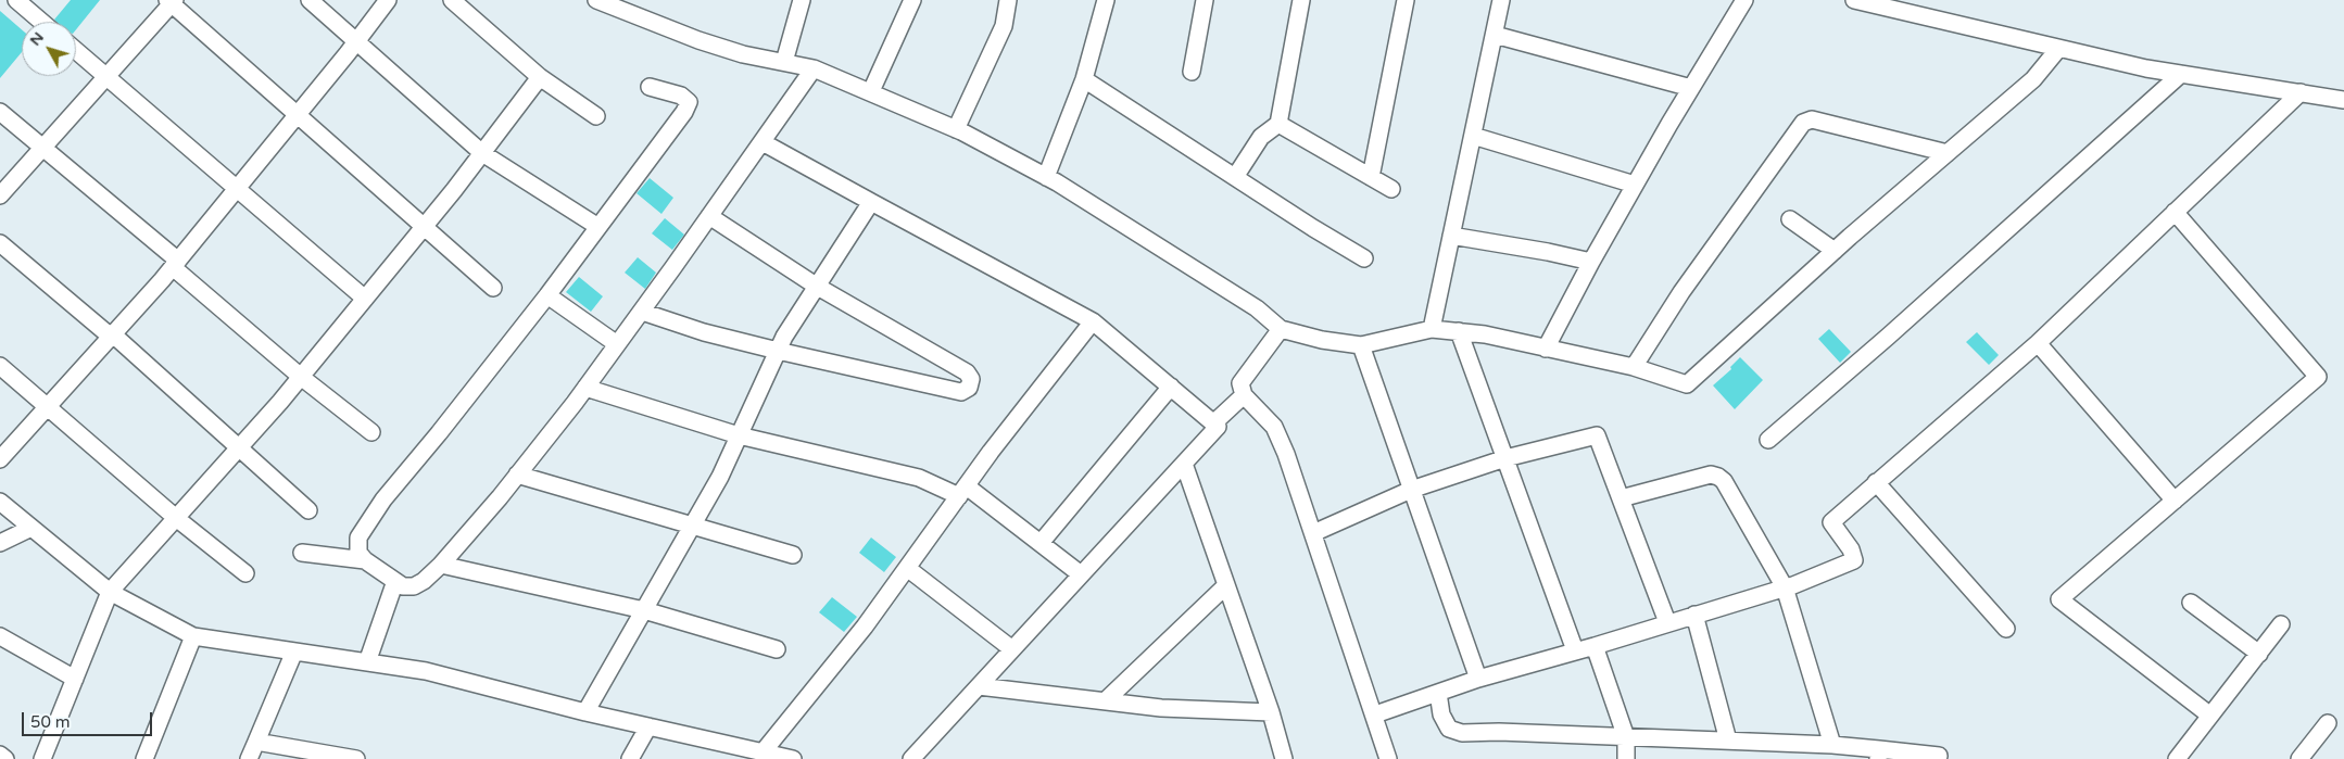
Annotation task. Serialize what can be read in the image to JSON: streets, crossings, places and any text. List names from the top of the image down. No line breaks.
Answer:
{"scale_bar":"50 m","north":"top left"}
